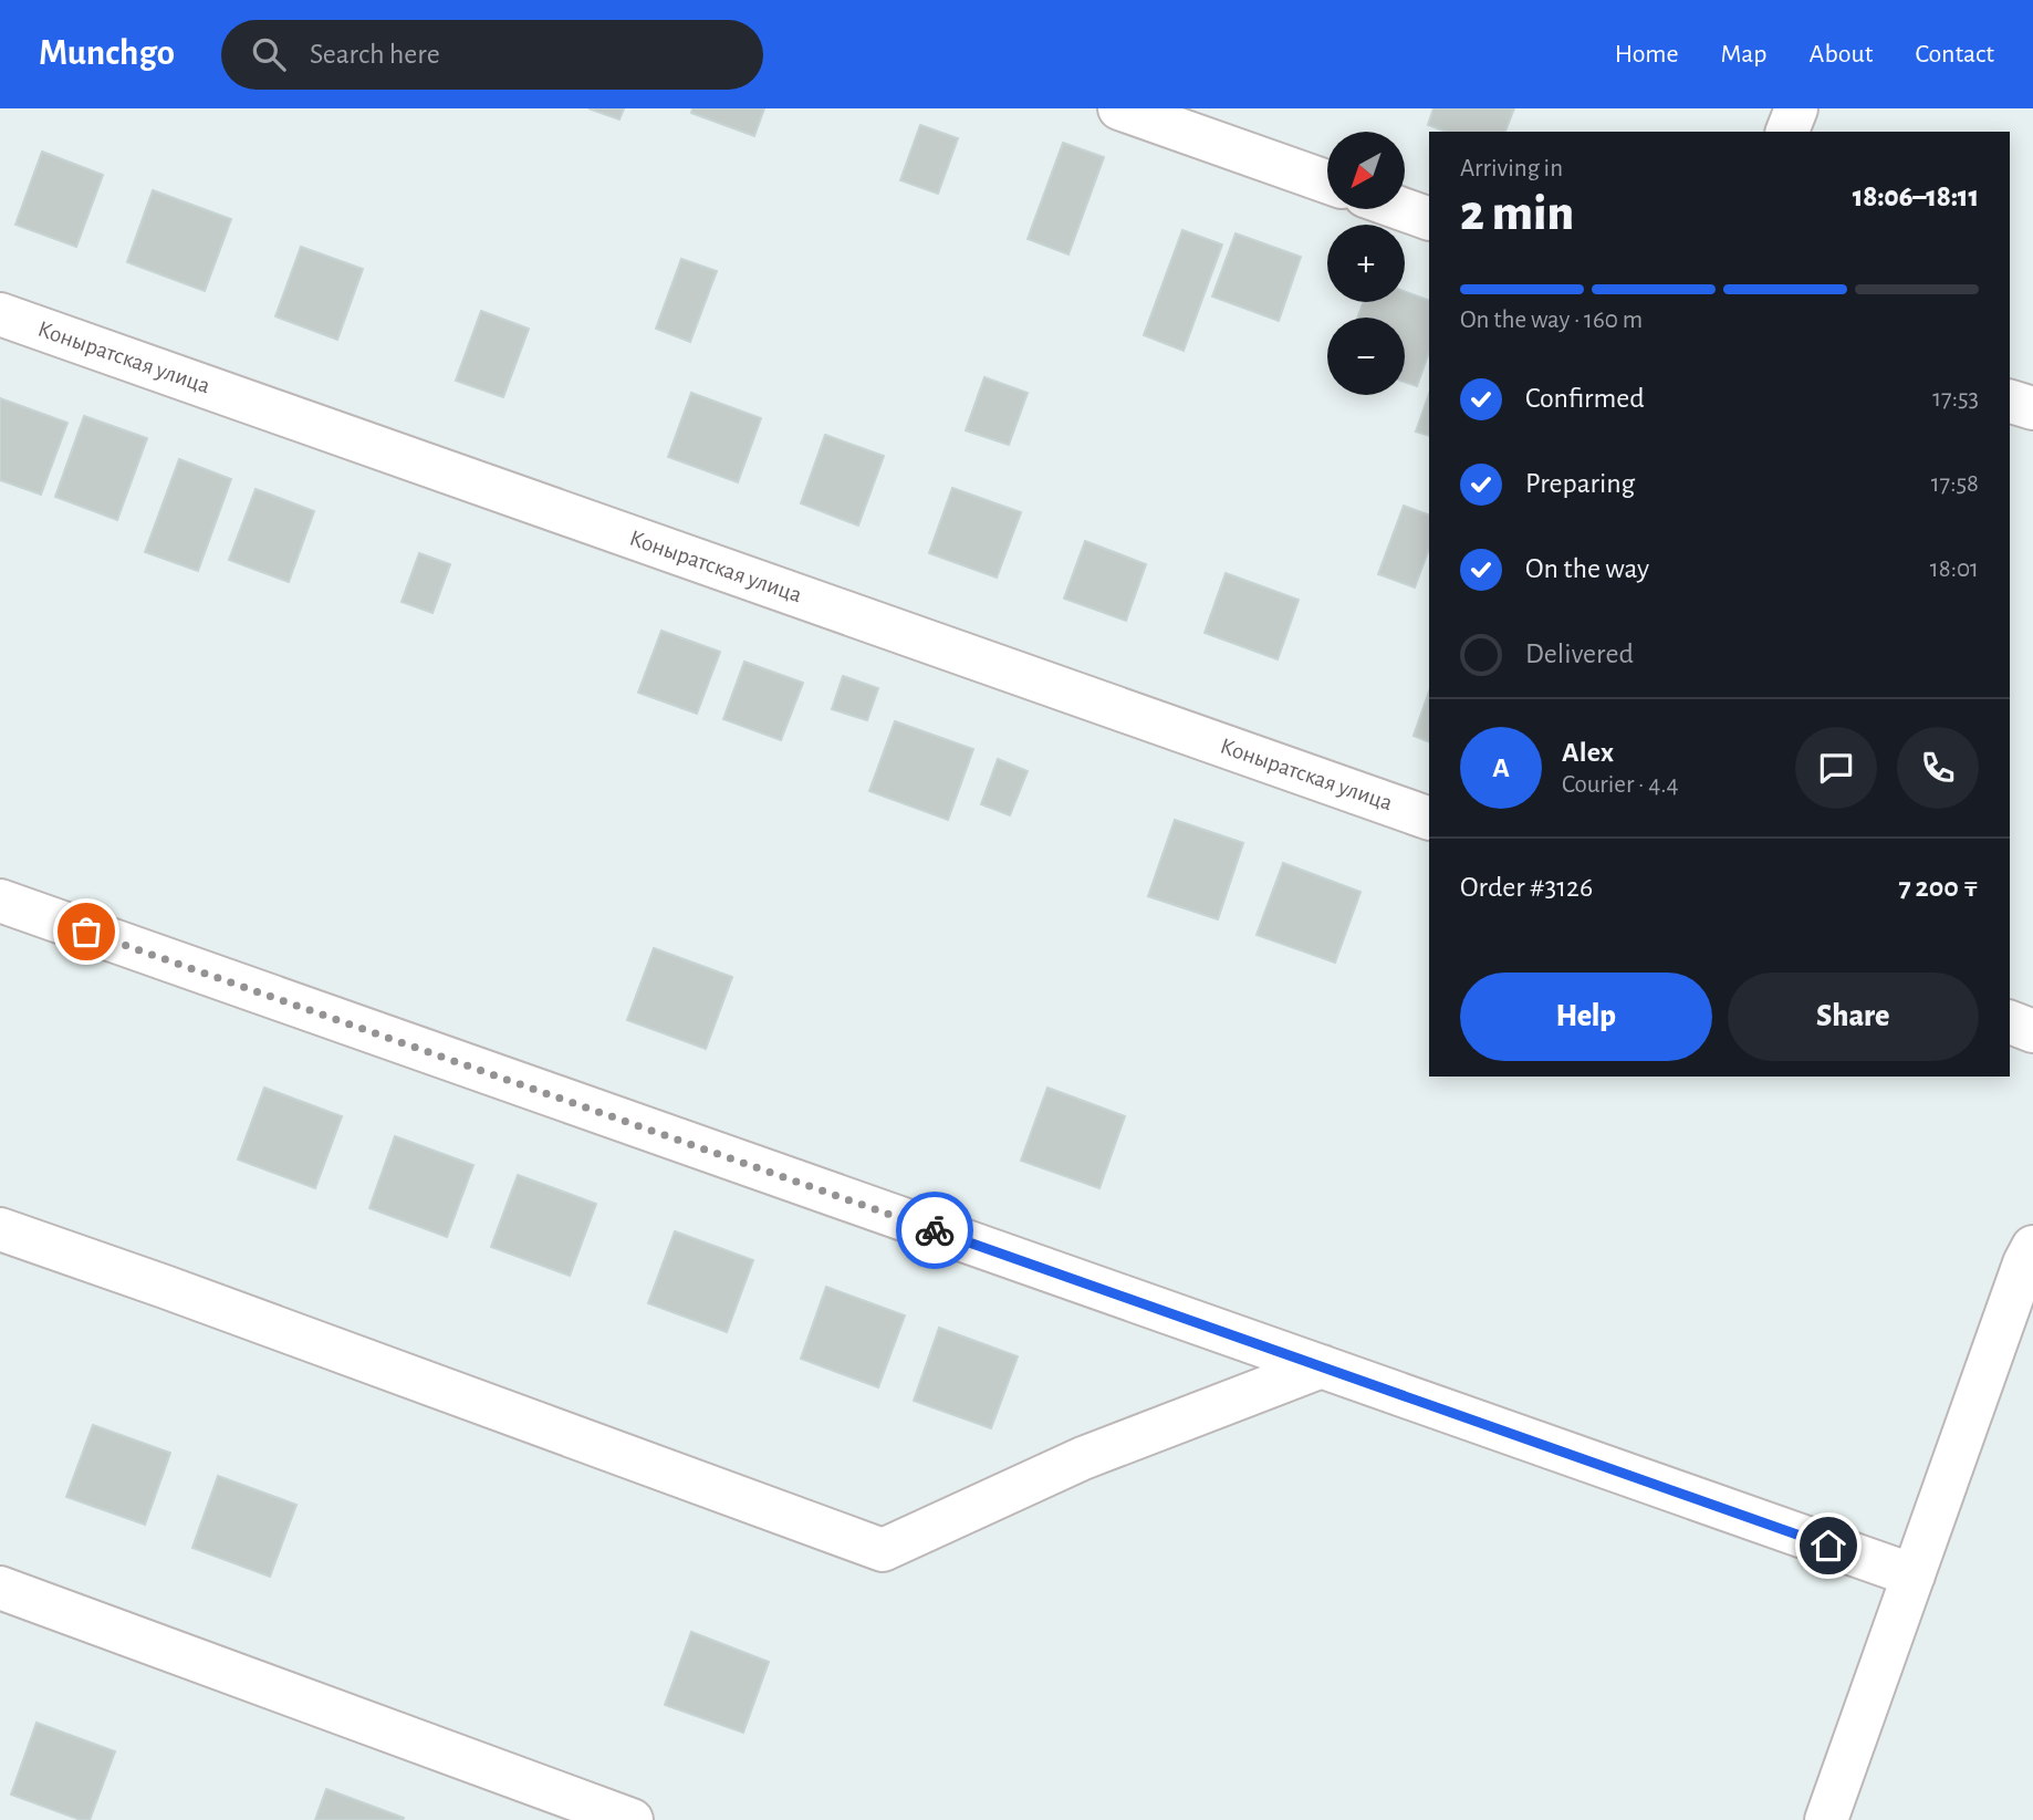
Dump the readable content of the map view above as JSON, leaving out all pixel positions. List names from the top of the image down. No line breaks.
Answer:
{"streets":{"street":["Коныратская улица"]},"north":"bottom left","page":{"header":"Munchgo","search":"Search here","nav":["Home","Map","About","Contact"],"map_buttons":["+","−"],"heading":["2 min","Arriving in","18:06–18:11"],"panel":["Alex","Courier · 4.4","Order #3126","7 200 ₸"],"bar":"On the way · 160 m","list":[["Confirmed","17:53"],["Preparing","17:58"],["On the way","18:01"],"Delivered"],"round":"A","buttons":["Help","Share"]}}
